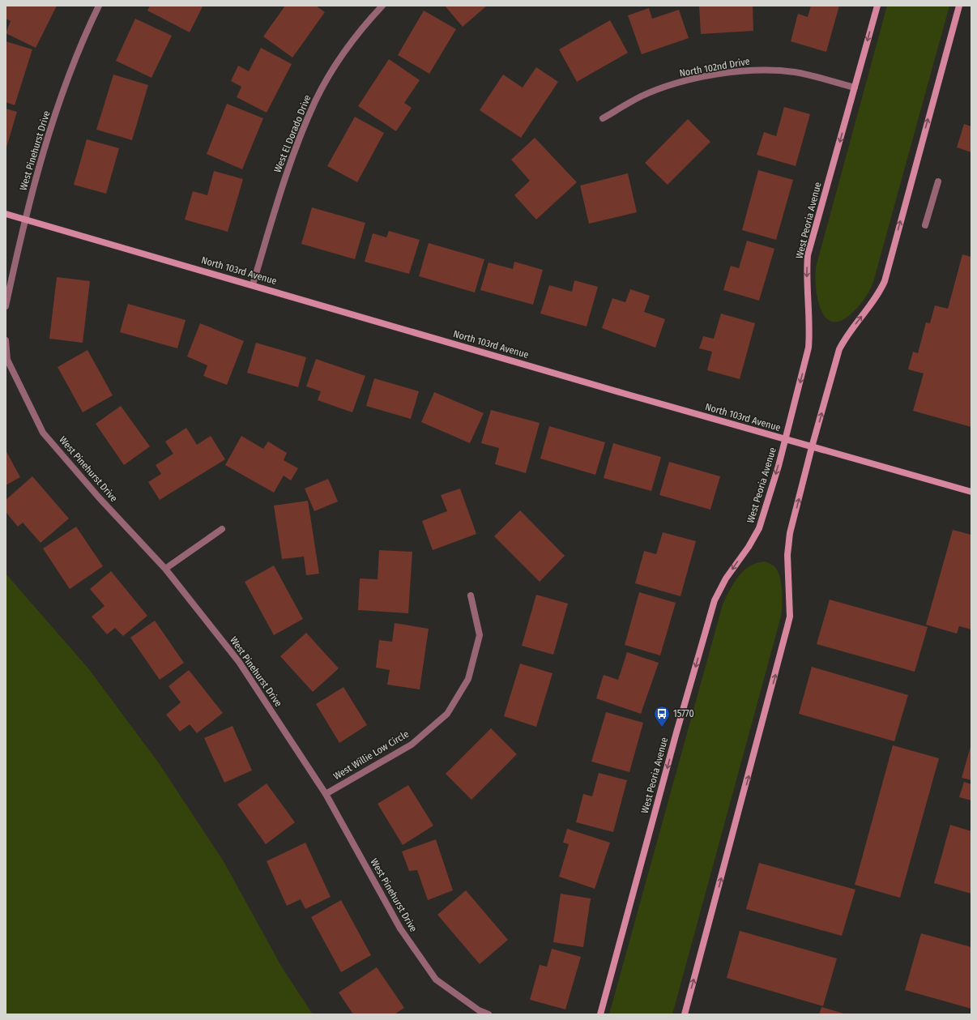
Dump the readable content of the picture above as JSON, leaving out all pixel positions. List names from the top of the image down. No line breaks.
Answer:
{"streets":{"street":["North 102nd Drive","West El Dorado Drive","West Pinehurst Drive","West Peoria Avenue","North 103rd Avenue","West Willie Low Circle"]},"crossings":[["North 102nd Drive","West Peoria Avenue"],["West El Dorado Drive","North 103rd Avenue"],["West Pinehurst Drive","North 103rd Avenue"],["West Pinehurst Drive","West Willie Low Circle"],["West Peoria Avenue","North 103rd Avenue"]],"one_way":["West Peoria Avenue"],"places":{"bus stop":["15770"]}}
